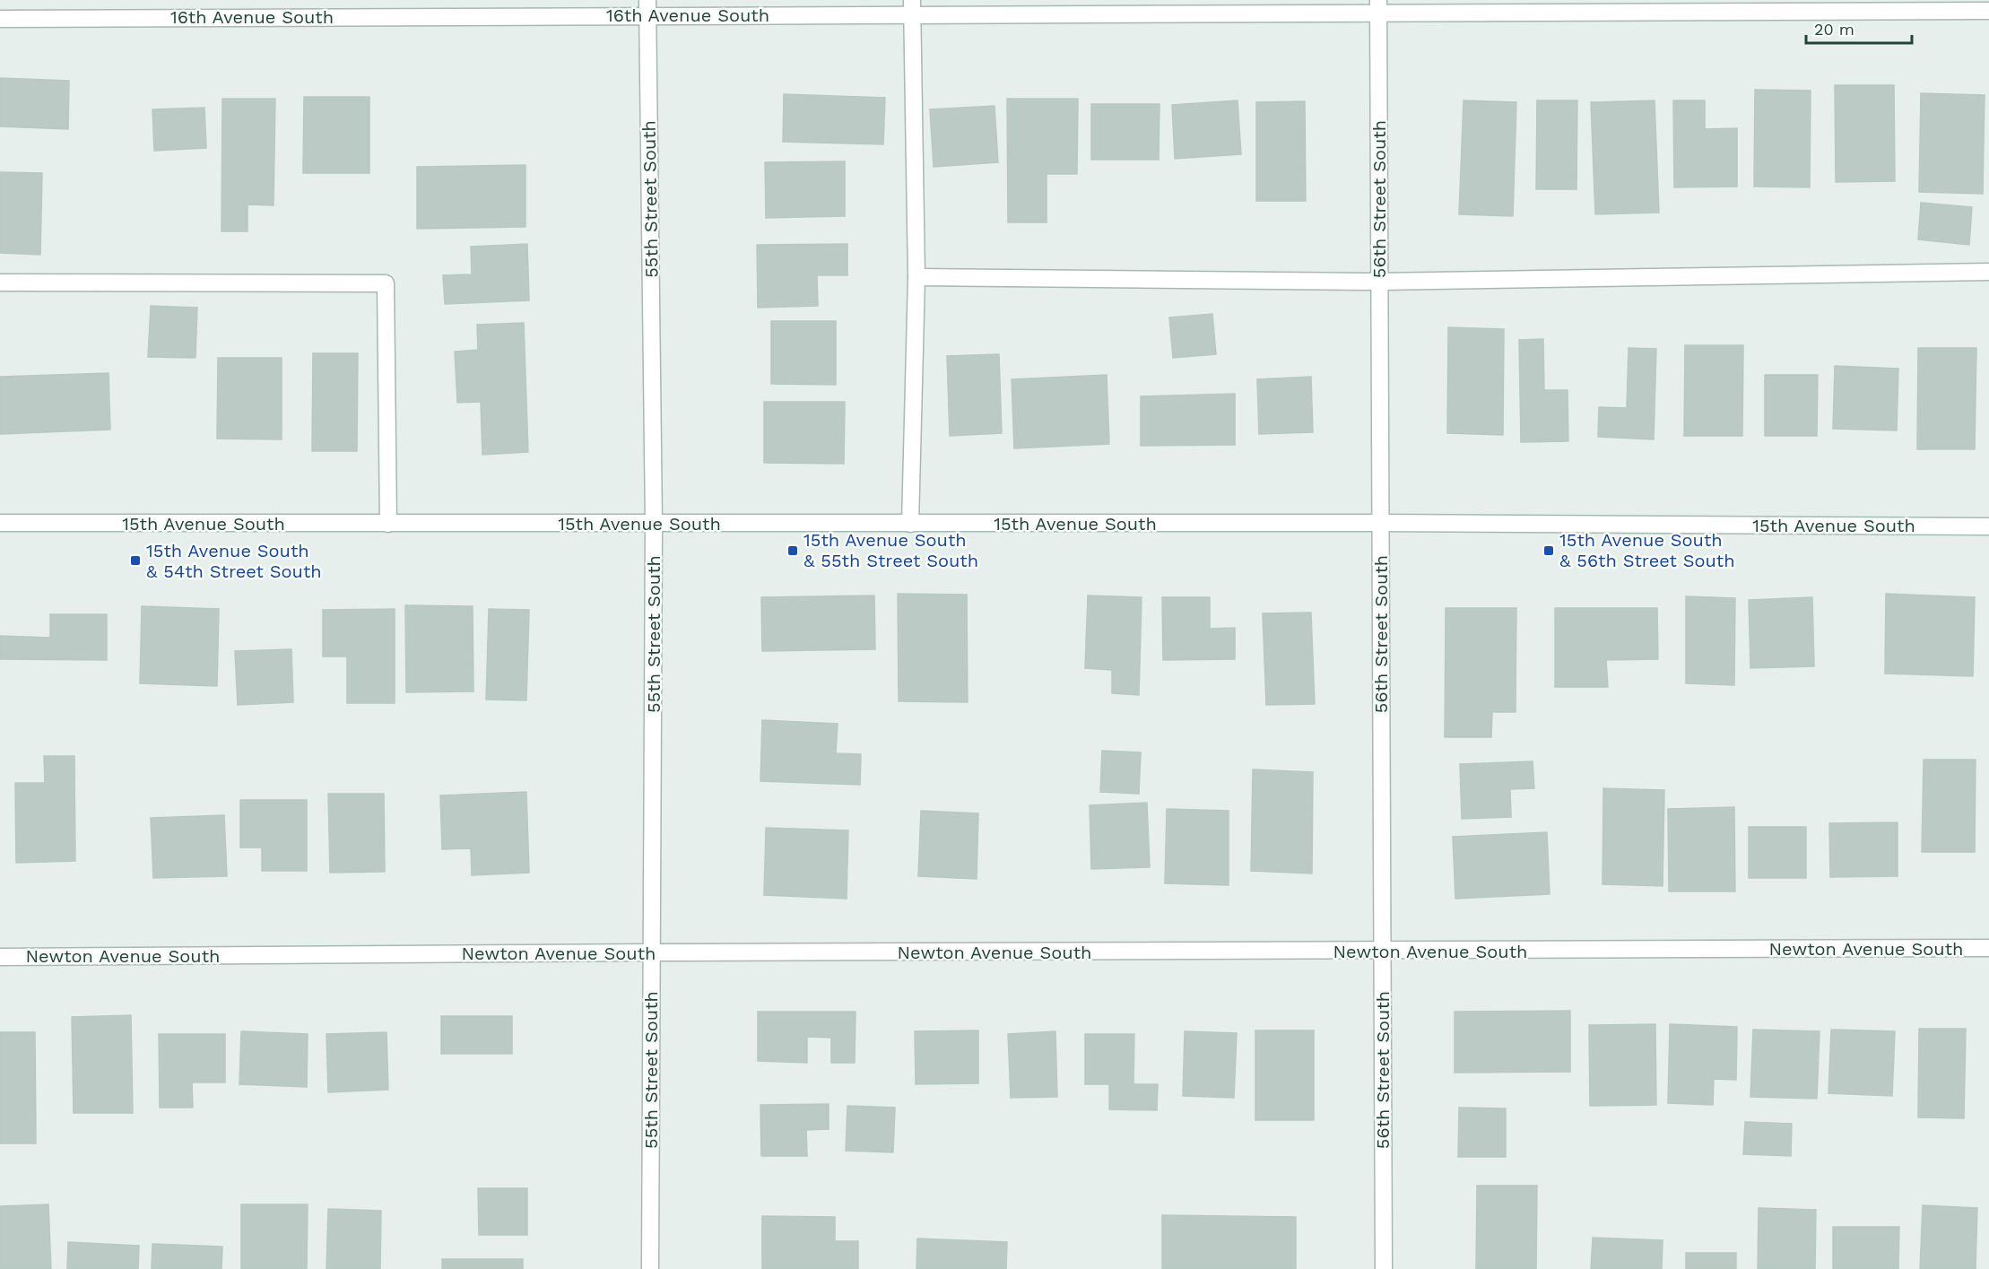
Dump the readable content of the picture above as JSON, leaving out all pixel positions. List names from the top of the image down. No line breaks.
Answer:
{"streets":{"street":["16th Avenue South","55th Street South","56th Street South","15th Avenue South","Newton Avenue South"]},"crossings":[["16th Avenue South","55th Street South"],["16th Avenue South","56th Street South"],["55th Street South","15th Avenue South"],["55th Street South","Newton Avenue South"],["56th Street South","15th Avenue South"],["56th Street South","Newton Avenue South"]],"places":{"transit":["15th Avenue South & 55th Street South","15th Avenue South & 56th Street South","15th Avenue South & 54th Street South"]},"scale_bar":"20 m"}
